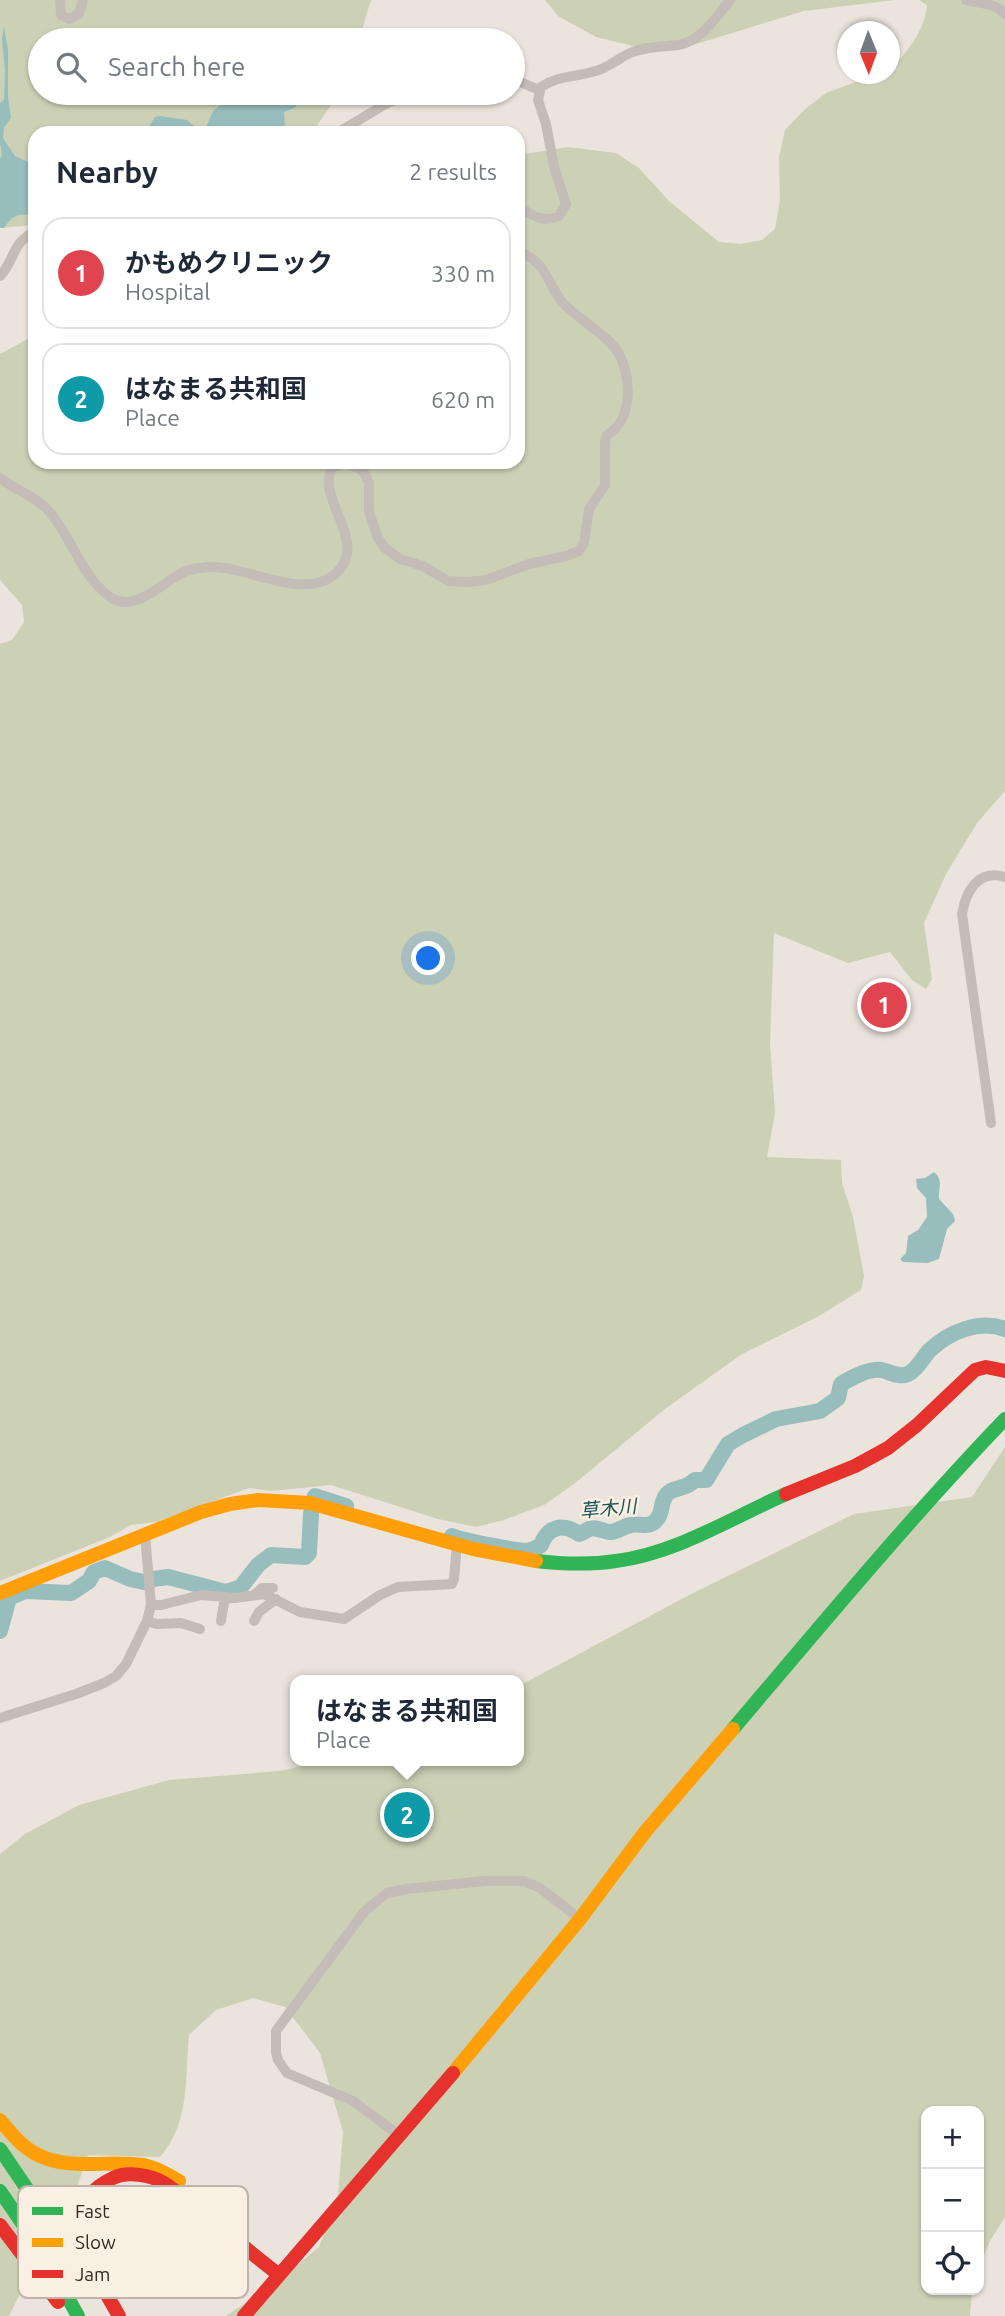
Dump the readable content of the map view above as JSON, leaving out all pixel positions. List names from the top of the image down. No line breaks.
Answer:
{"water":["草木川"],"legend":["Fast","Slow","Jam"],"north":"bottom","page":{"search":"Search here","heading":["Nearby","2 results"],"list":[{"mark":"1","name":"かもめクリニック","note":"Hospital","value":"330 m"},{"mark":"2","name":"はなまる共和国","note":"Place","value":"620 m"}],"pins":["1","2"],"popup":["はなまる共和国","Place"],"map_buttons":["+","−"]}}
